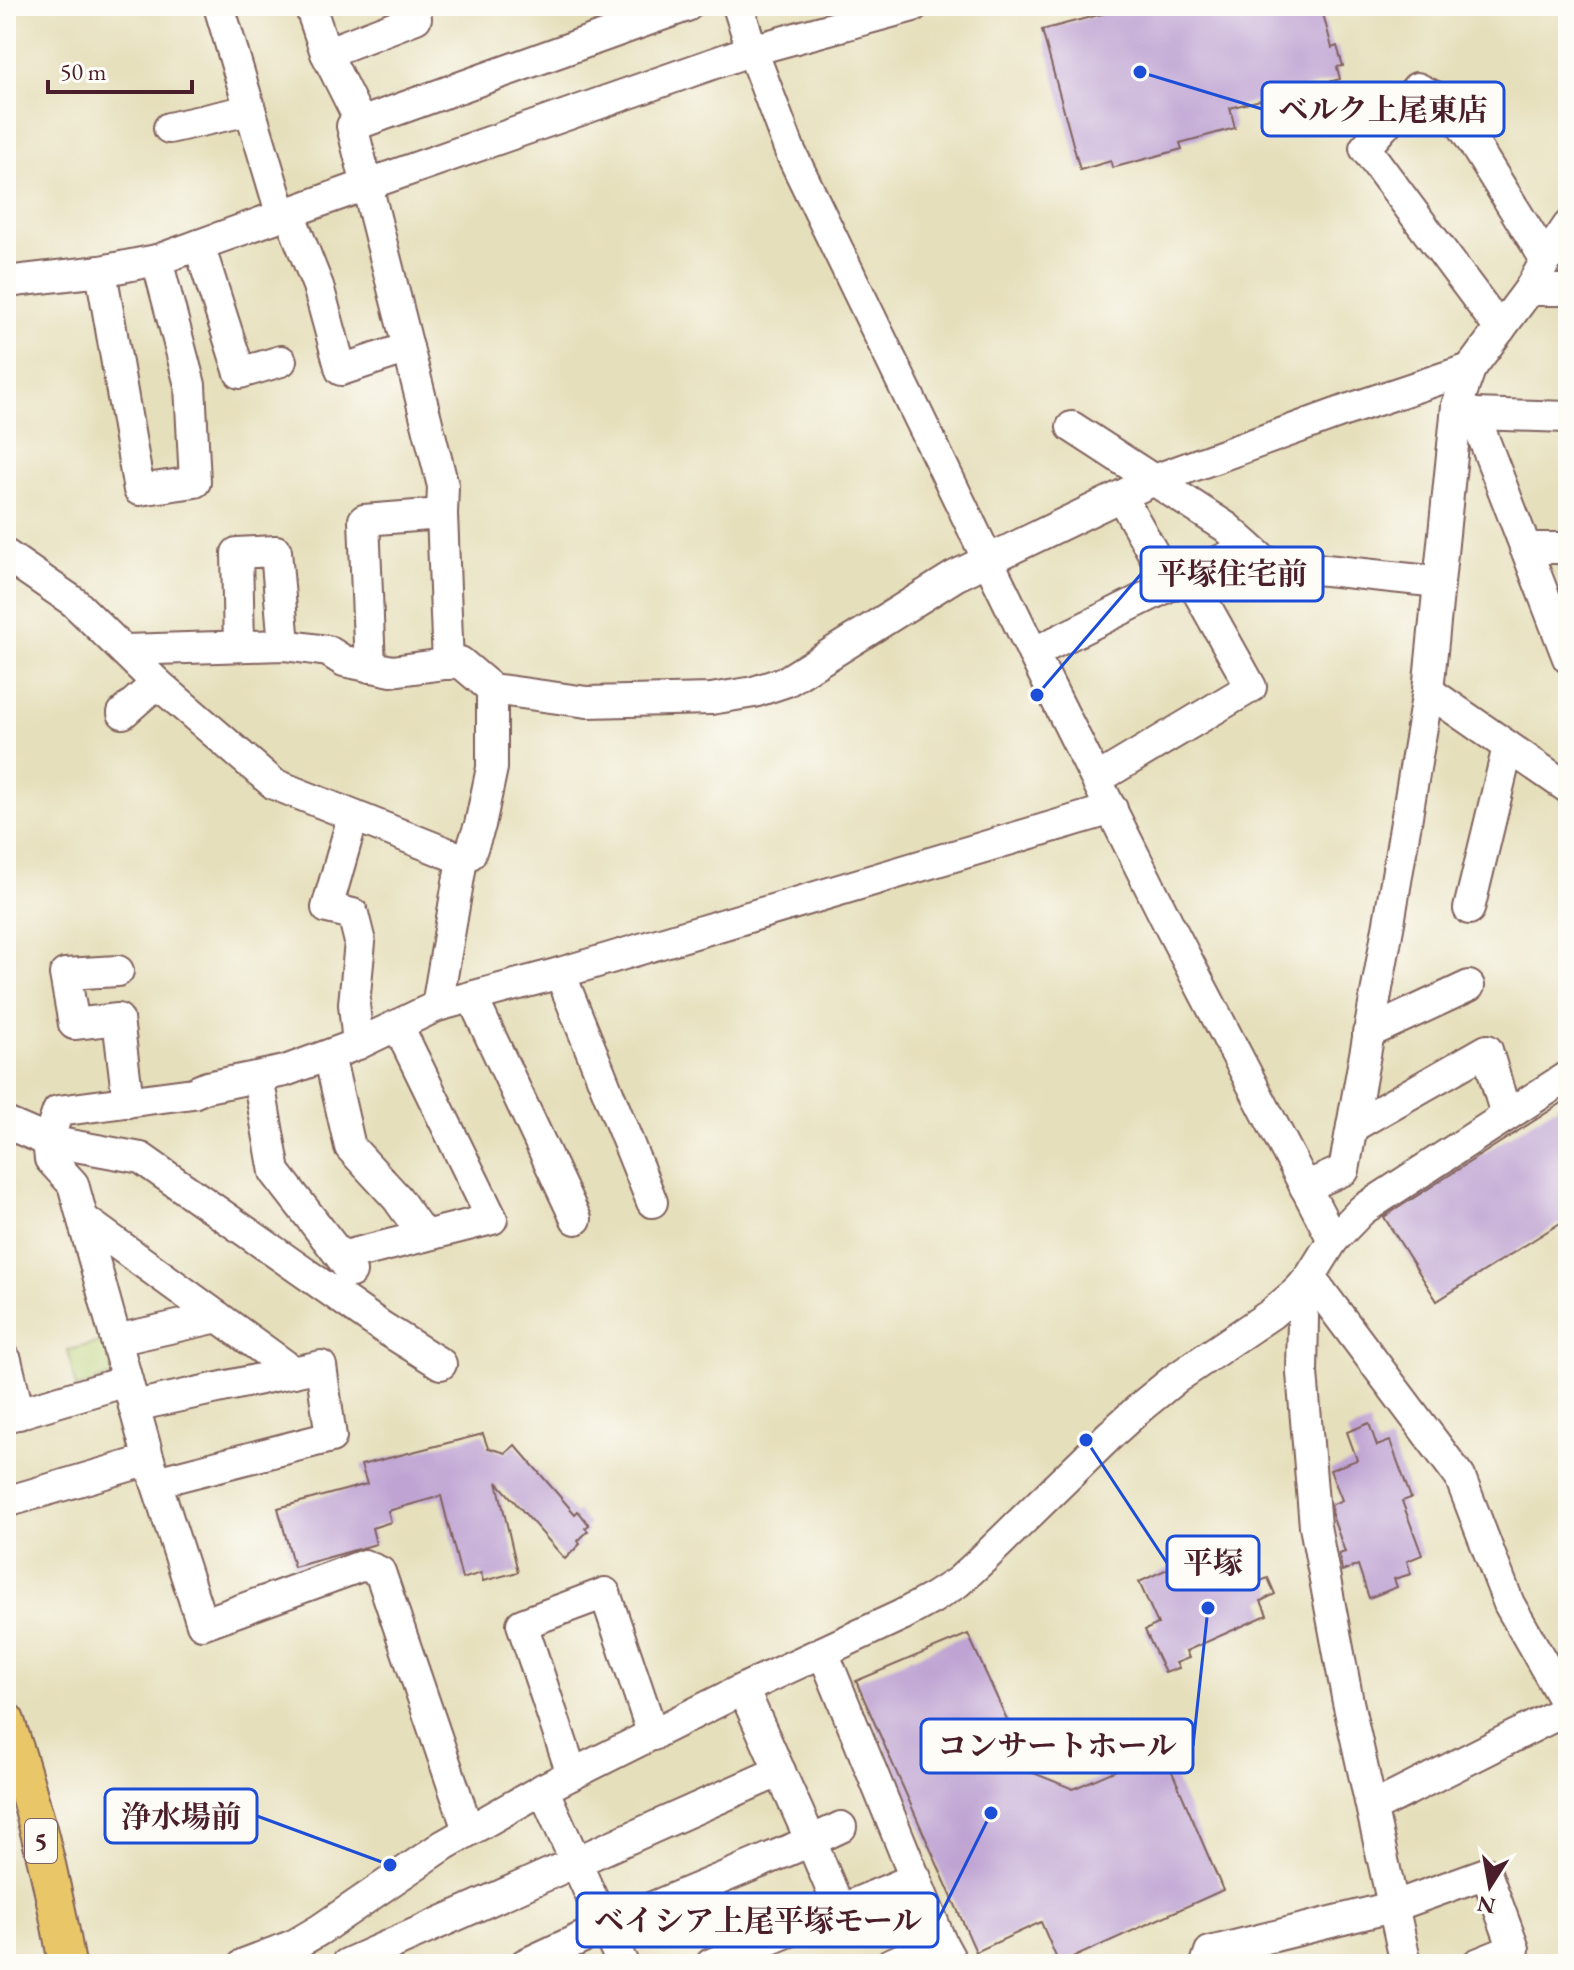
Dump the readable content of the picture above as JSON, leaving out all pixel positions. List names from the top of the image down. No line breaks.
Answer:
{"streets":{"main road":["5"]},"places":["ベルク上尾東店","平塚住宅前","平塚","コンサートホール","ベイシア上尾平塚モール","浄水場前"],"scale_bar":"50 m","north":"bottom"}
